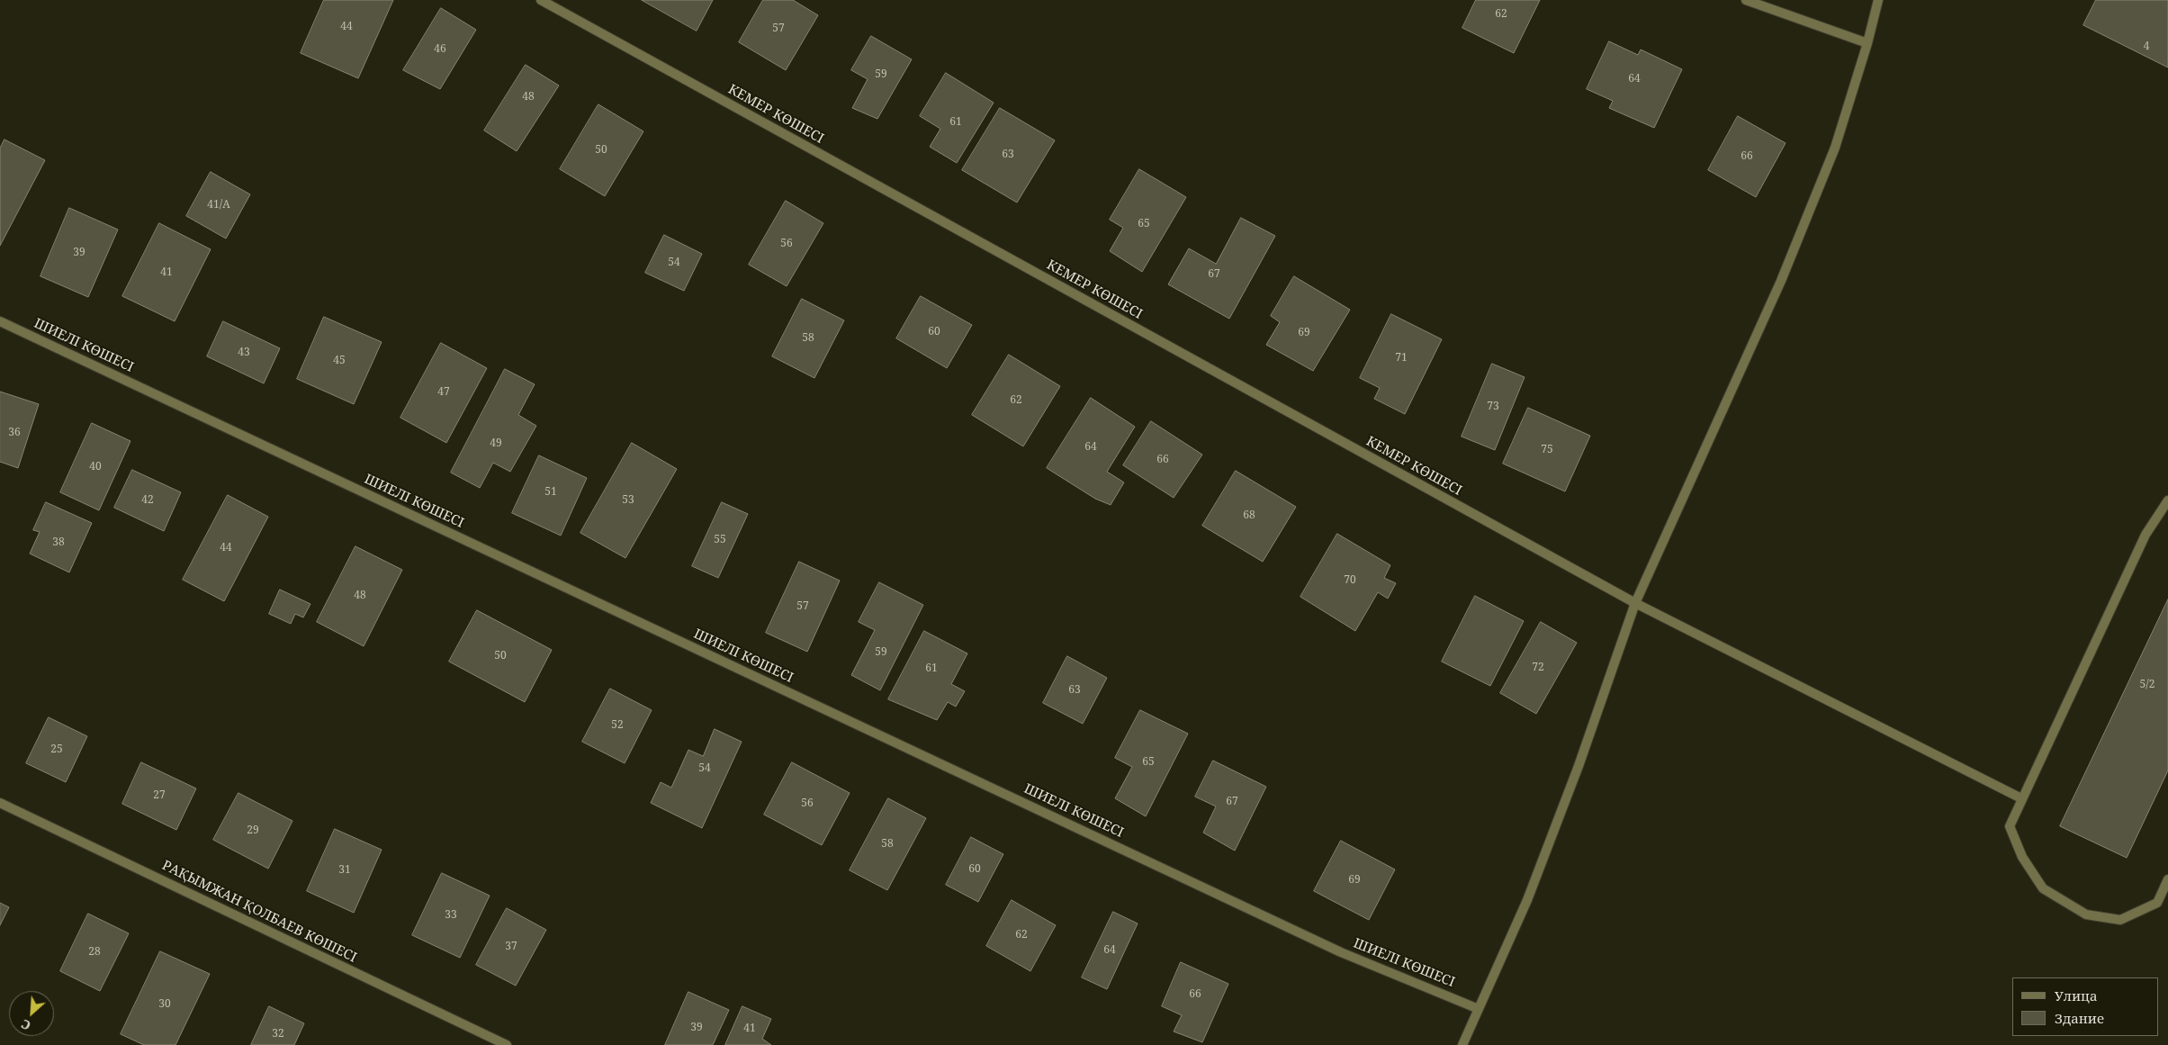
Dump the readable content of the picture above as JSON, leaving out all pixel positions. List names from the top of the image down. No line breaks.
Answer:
{"streets":{"street":["КЕМЕР КӨШЕСІ","ШИЕЛІ КӨШЕСІ","РАҚЫМЖАН ҚОЛБАЕВ КӨШЕСІ"]},"house_numbers":["62","44","57","4","46","59","64","48","61","50","63","66","41/А","65","56","39","54","41","67","60","69","58","43","71","45","47","62","73","36","49","64","75","66","40","51","42","53","68","55","38","44","70","48","57","59","50","72","61","5/2","63","52","25","65","54","27","67","56","29","58","60","31","69","33","62","37","64","28","66","30","39","41","32"],"legend":["Улица","Здание"],"north":"bottom left"}
